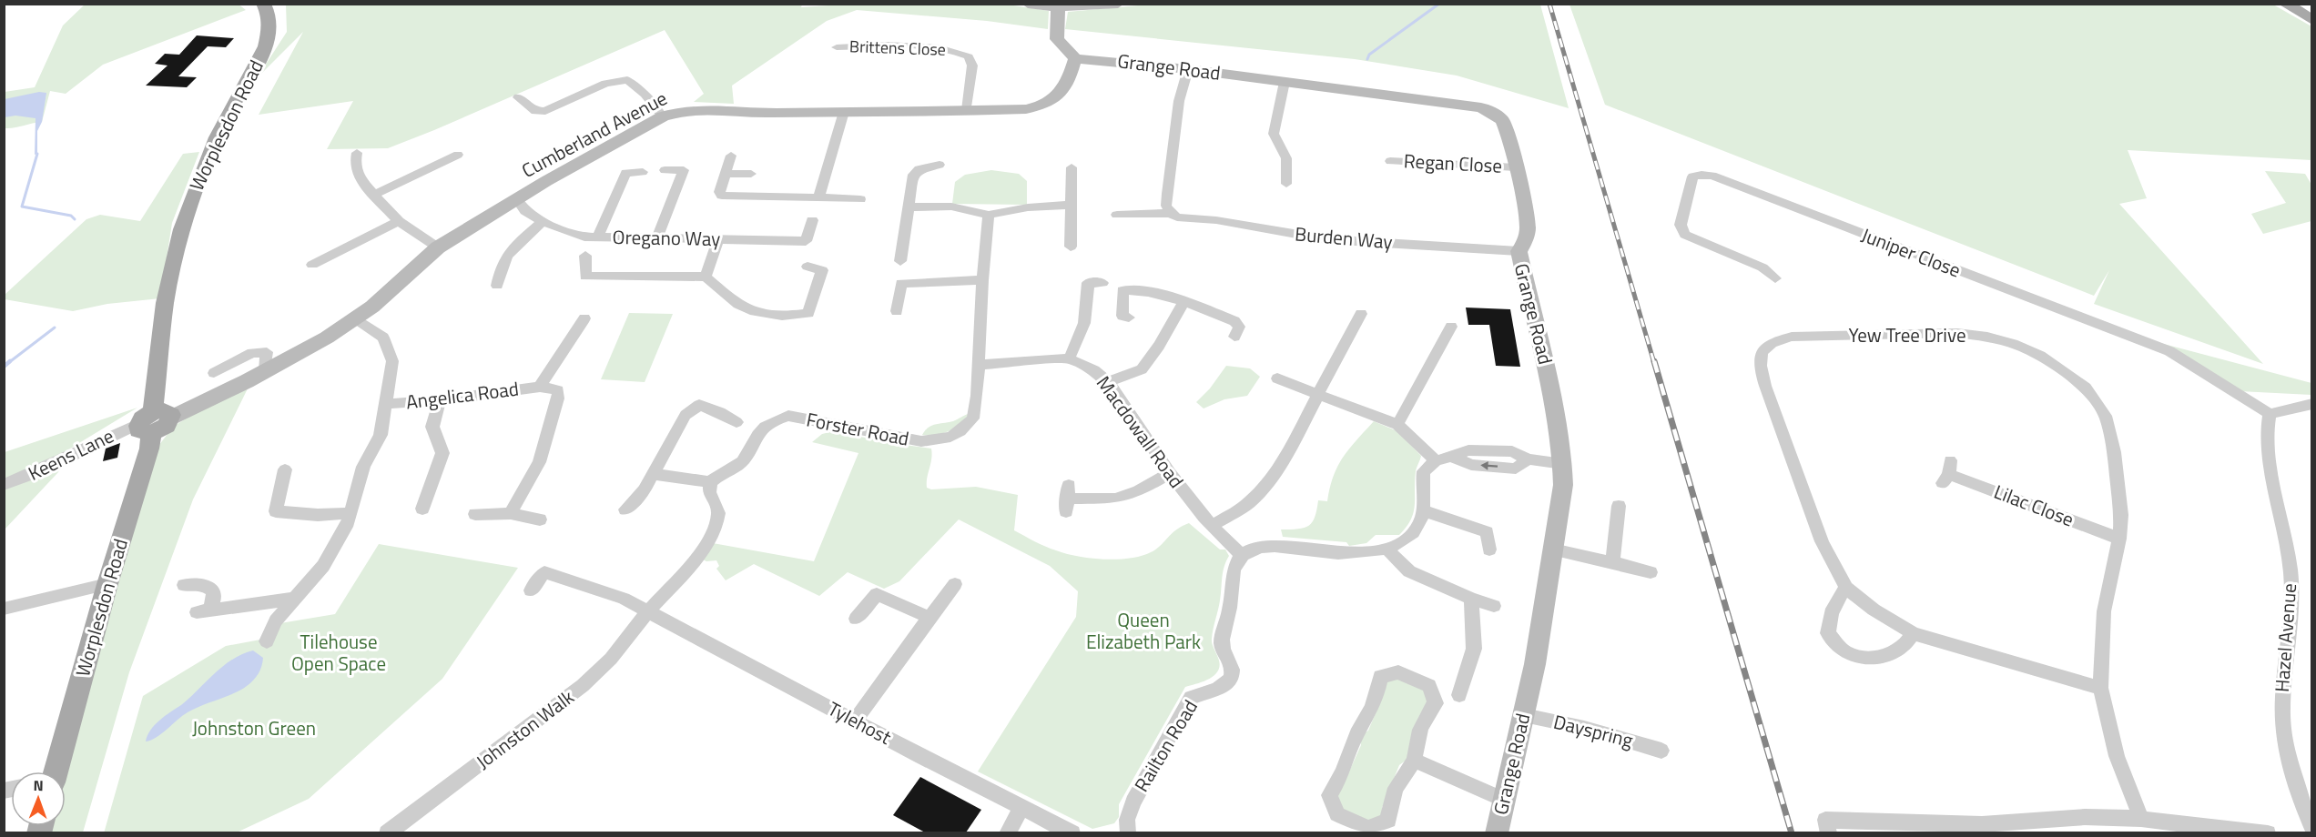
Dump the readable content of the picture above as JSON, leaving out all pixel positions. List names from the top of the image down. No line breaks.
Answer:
{"streets":{"main road":["Worplesdon Road"],"street":["Brittens Close","Grange Road","Cumberland Avenue","Regan Close","Oregano Way","Burden Way","Juniper Close","Yew Tree Drive","Angelica Road","Forster Road","Macdowall Road","Keens Lane","Lilac Close","Hazel Avenue","Tylehost","Johnston Walk","Dayspring","Railton Road"]},"crossings":[["Brittens Close","Cumberland Avenue"],["Grange Road","Cumberland Avenue"],["Grange Road","Regan Close"],["Grange Road","Burden Way"],["Grange Road","Dayspring"],["Worplesdon Road","Cumberland Avenue"],["Worplesdon Road","Keens Lane"],["Cumberland Avenue","Oregano Way"],["Cumberland Avenue","Keens Lane"],["Juniper Close","Hazel Avenue"],["Yew Tree Drive","Lilac Close"],["Forster Road","Macdowall Road"],["Forster Road","Johnston Walk"],["Macdowall Road","Railton Road"],["Tylehost","Johnston Walk"]],"parks":["Queen Elizabeth Park","Tilehouse Open Space","Johnston Green"],"north":"top"}
